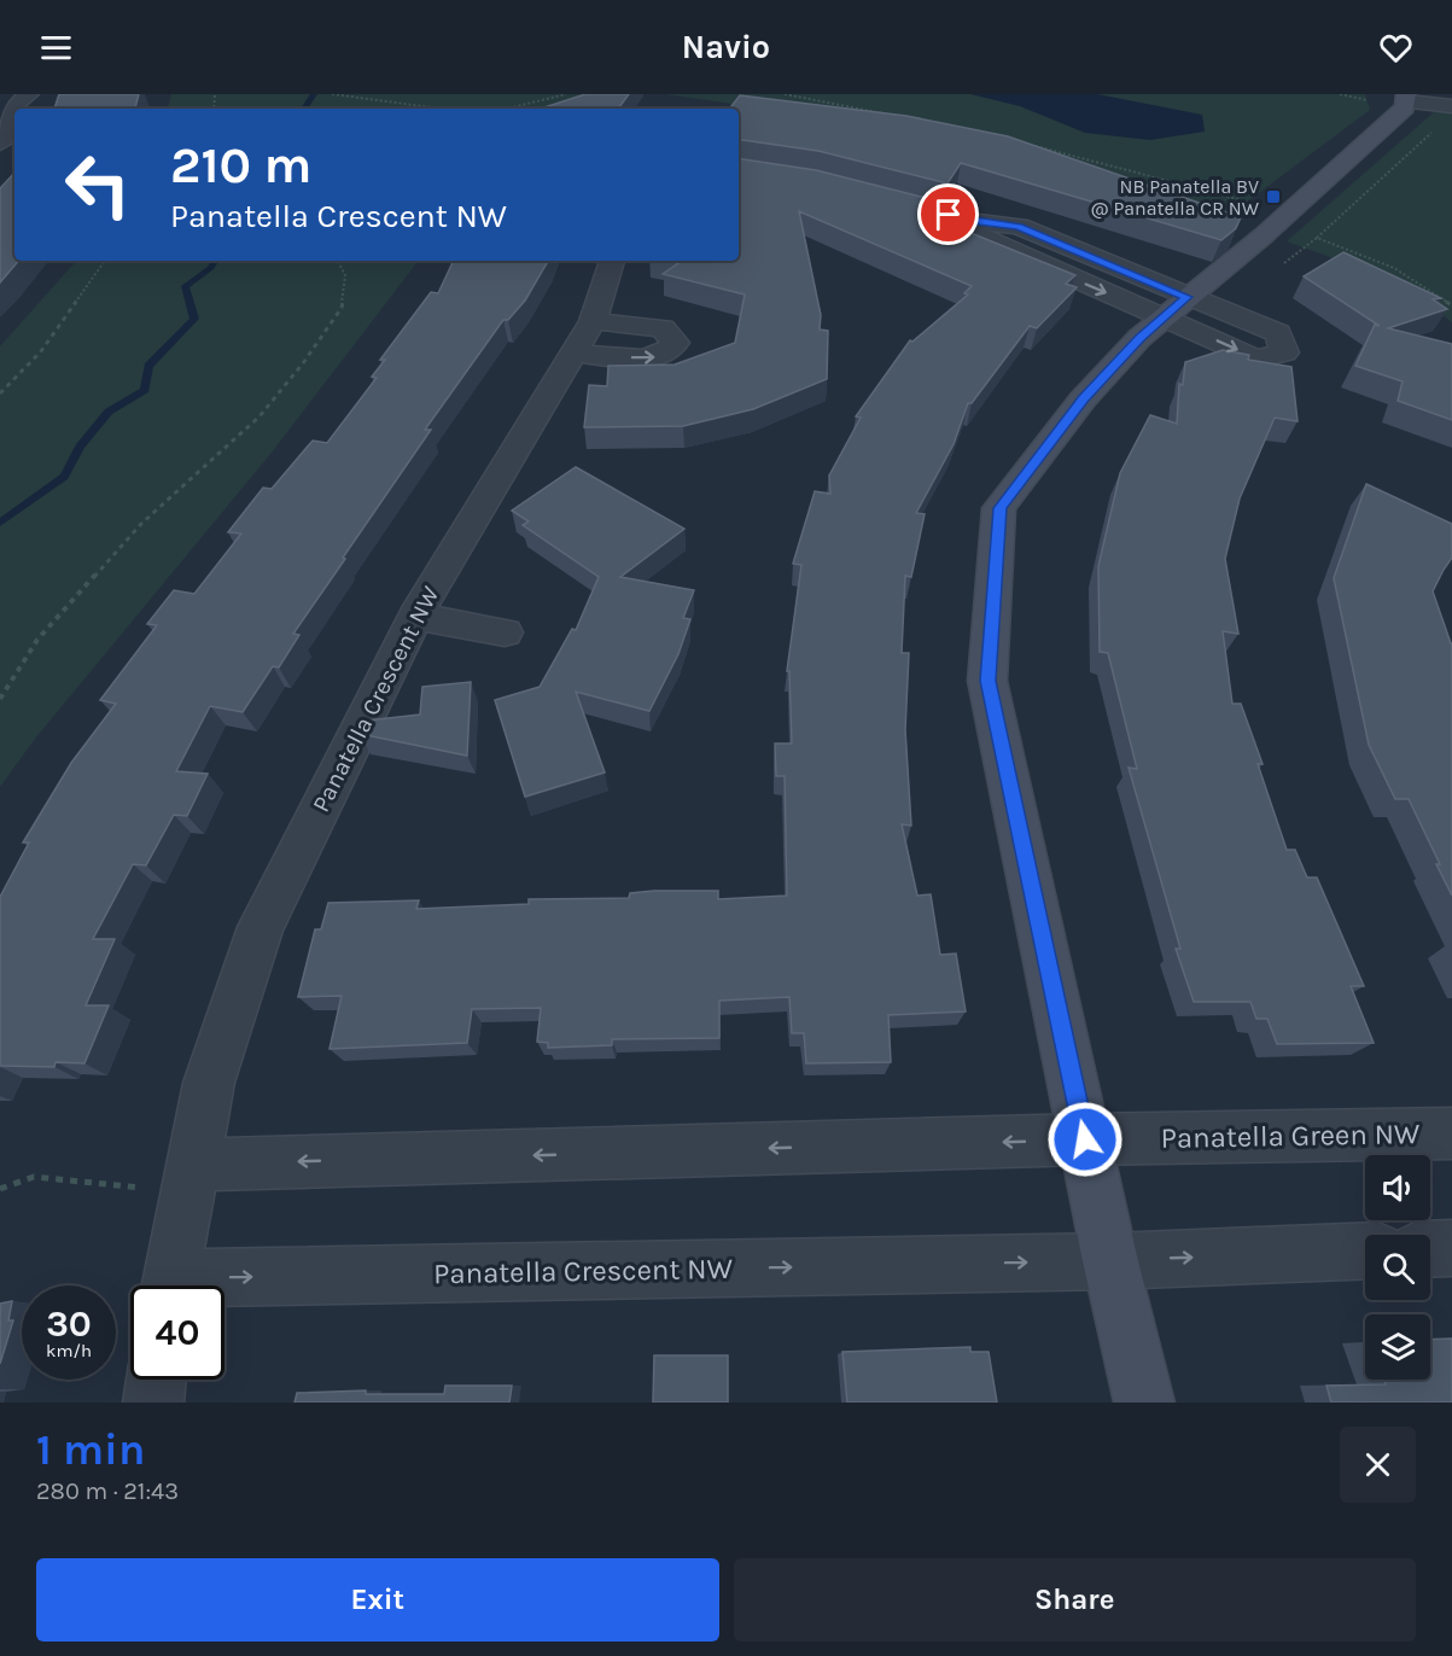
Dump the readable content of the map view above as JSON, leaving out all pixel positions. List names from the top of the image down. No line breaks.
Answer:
{"streets":{"street":["Panatella Crescent NW","Panatella Green NW"]},"places":{"transit":["NB Panatella BV @ Panatella CR NW"]},"page":{"header":"Navio","turn":["210 m","Panatella Crescent NW"],"speed":"30 km/h","limit":"40","heading":["1 min","280 m · 21:43"],"buttons":["Exit","Share"]}}
